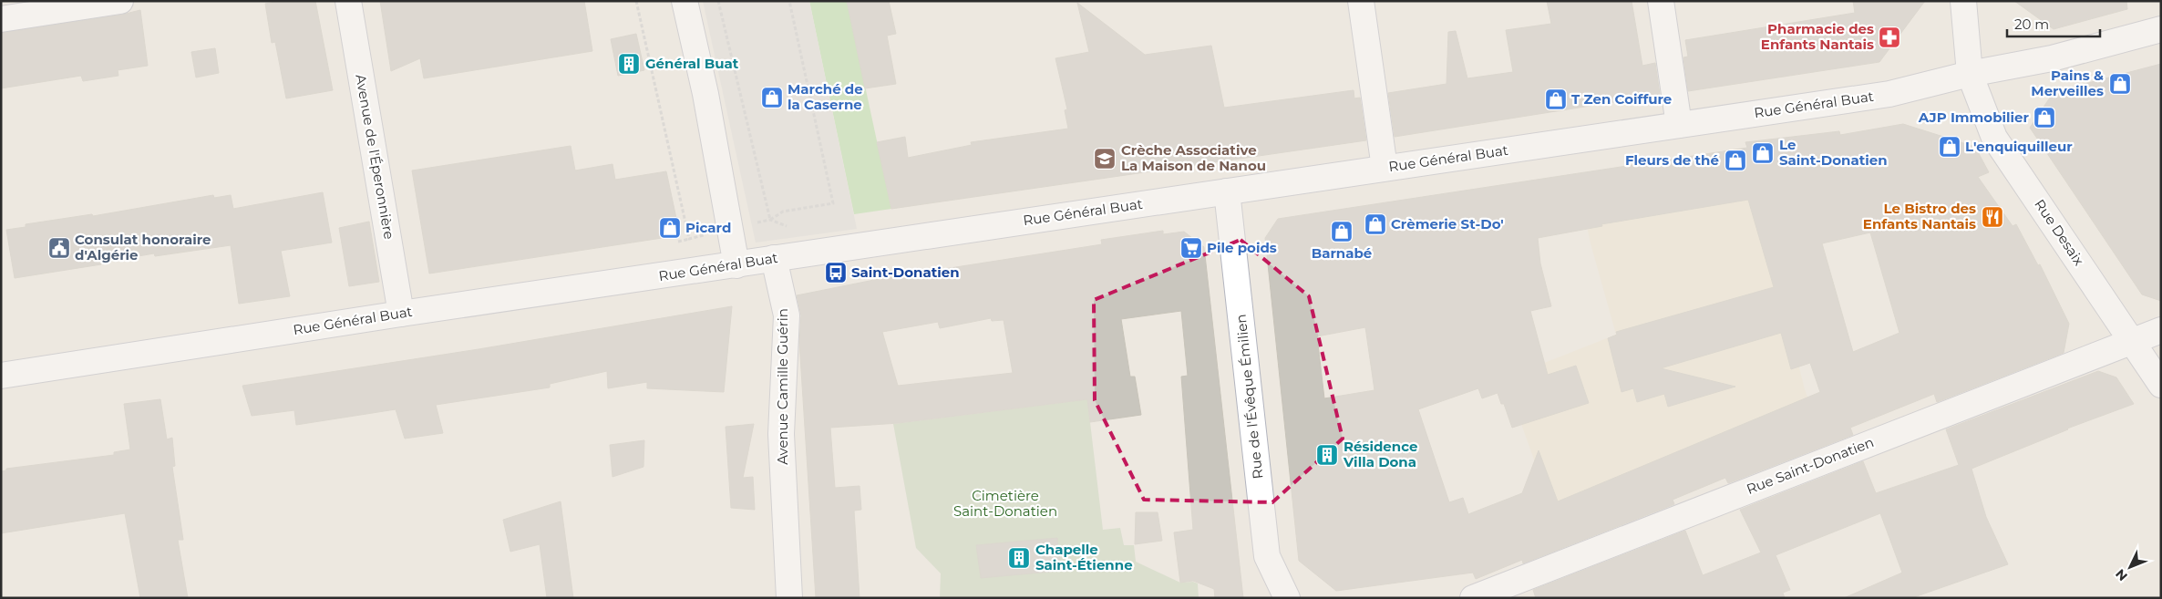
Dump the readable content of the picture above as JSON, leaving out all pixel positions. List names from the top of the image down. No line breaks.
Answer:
{"streets":{"street":["Rue Général Buat","Avenue de l'Éperonnière","Rue Desaix","Avenue Camille Guérin","Rue de l'Évêque Émilien","Rue Saint-Donatien"]},"crossings":[["Rue Général Buat","Avenue de l'Éperonnière"],["Rue Général Buat","Rue Desaix"],["Rue Général Buat","Avenue Camille Guérin"],["Rue Général Buat","Rue de l'Évêque Émilien"],["Rue Desaix","Rue Saint-Donatien"]],"parks":["Cimetière Saint-Donatien"],"places":{"pharmacy":["Pharmacie des Enfants Nantais"],"building":["Général Buat","Résidence Villa Dona","Chapelle Saint-Étienne"],"shop":["Pains & Merveilles","Marché de la Caserne","T Zen Coiffure","AJP Immobilier","L'enquiquilleur","Le Saint-Donatien","Fleurs de thé","Crèmerie St-Do'","Picard","Barnabé"],"school or university":["Crèche Associative La Maison de Nanou"],"restaurant":["Le Bistro des Enfants Nantais"],"public building":["Consulat honoraire d'Algérie"],"supermarket":["Pile poids"],"bus stop":["Saint-Donatien"]},"scale_bar":"20 m","north":"bottom left"}
